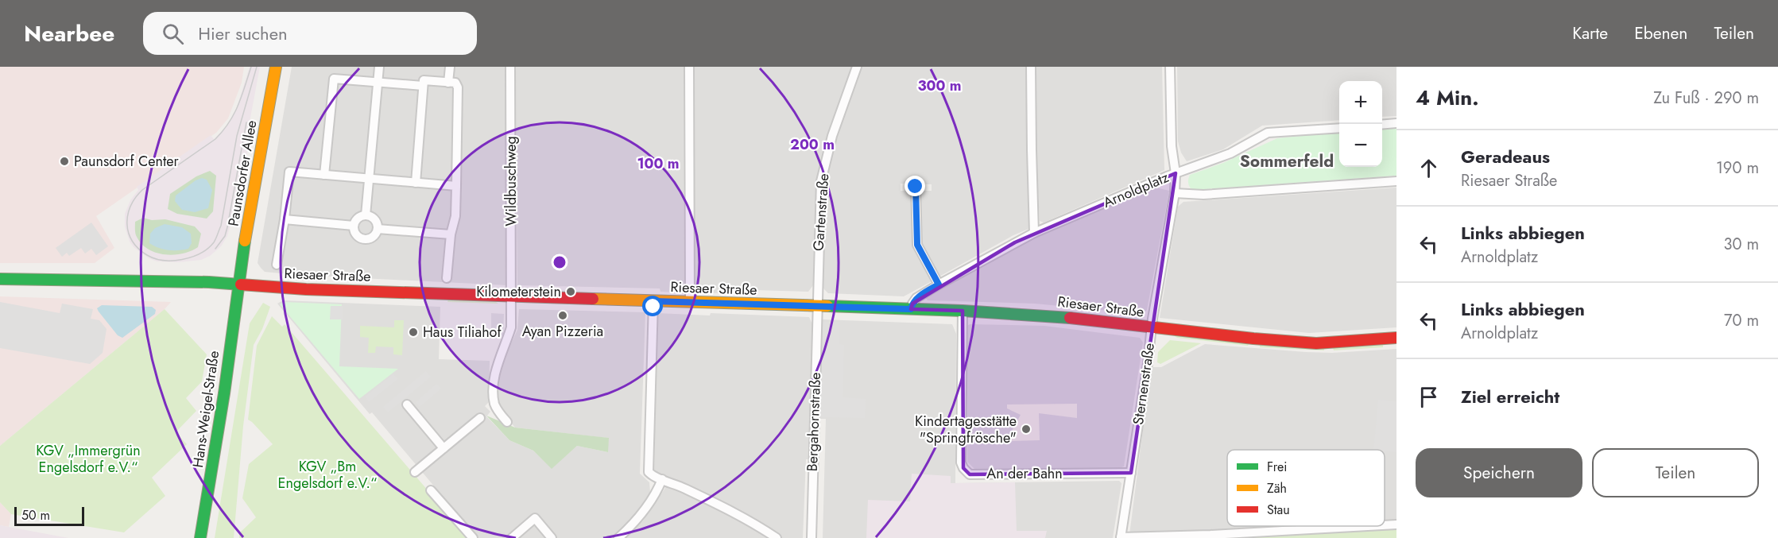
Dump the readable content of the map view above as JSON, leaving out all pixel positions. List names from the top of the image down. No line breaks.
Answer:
{"streets":{"main road":["Paunsdorfer Allee","Riesaer Straße","Hans-Weigel-Straße"],"street":["Wildbuschweg","Arnoldplatz","Gartenstraße","Sternenstraße","Bergahornstraße","An der Bahn"]},"crossings":[["Paunsdorfer Allee","Riesaer Straße"],["Paunsdorfer Allee","Hans-Weigel-Straße"],["Wildbuschweg","Riesaer Straße"],["Arnoldplatz","Riesaer Straße"],["Arnoldplatz","Sternenstraße"],["Gartenstraße","Riesaer Straße"],["Gartenstraße","Bergahornstraße"],["Riesaer Straße","Sternenstraße"],["Riesaer Straße","Hans-Weigel-Straße"],["Riesaer Straße","Bergahornstraße"],["Riesaer Straße","An der Bahn"],["Sternenstraße","An der Bahn"]],"districts":["Sommerfeld"],"parks":["KGV „Immergrün Engelsdorf e.V.“","KGV „Bm Engelsdorf e.V.“"],"places":["Paunsdorf Center","Kilometerstein","Ayan Pizzeria","Haus Tiliahof","Kindertagesstätte \"Springfrösche\""],"legend":["Frei","Zäh","Stau"],"scale_bar":"50 m","page":{"header":"Nearbee","search":"Hier suchen","nav":["Karte","Ebenen","Teilen"],"heading":["4 Min.","Zu Fuß · 290 m"],"map_buttons":["+","−"],"list":[["Geradeaus","Riesaer Straße","190 m"],["Links abbiegen","Arnoldplatz","30 m"],["Links abbiegen","Arnoldplatz","70 m"],"Ziel erreicht"],"buttons":["Speichern","Teilen"],"scale":"50 m"},"rings":["300 m","200 m","100 m"]}
